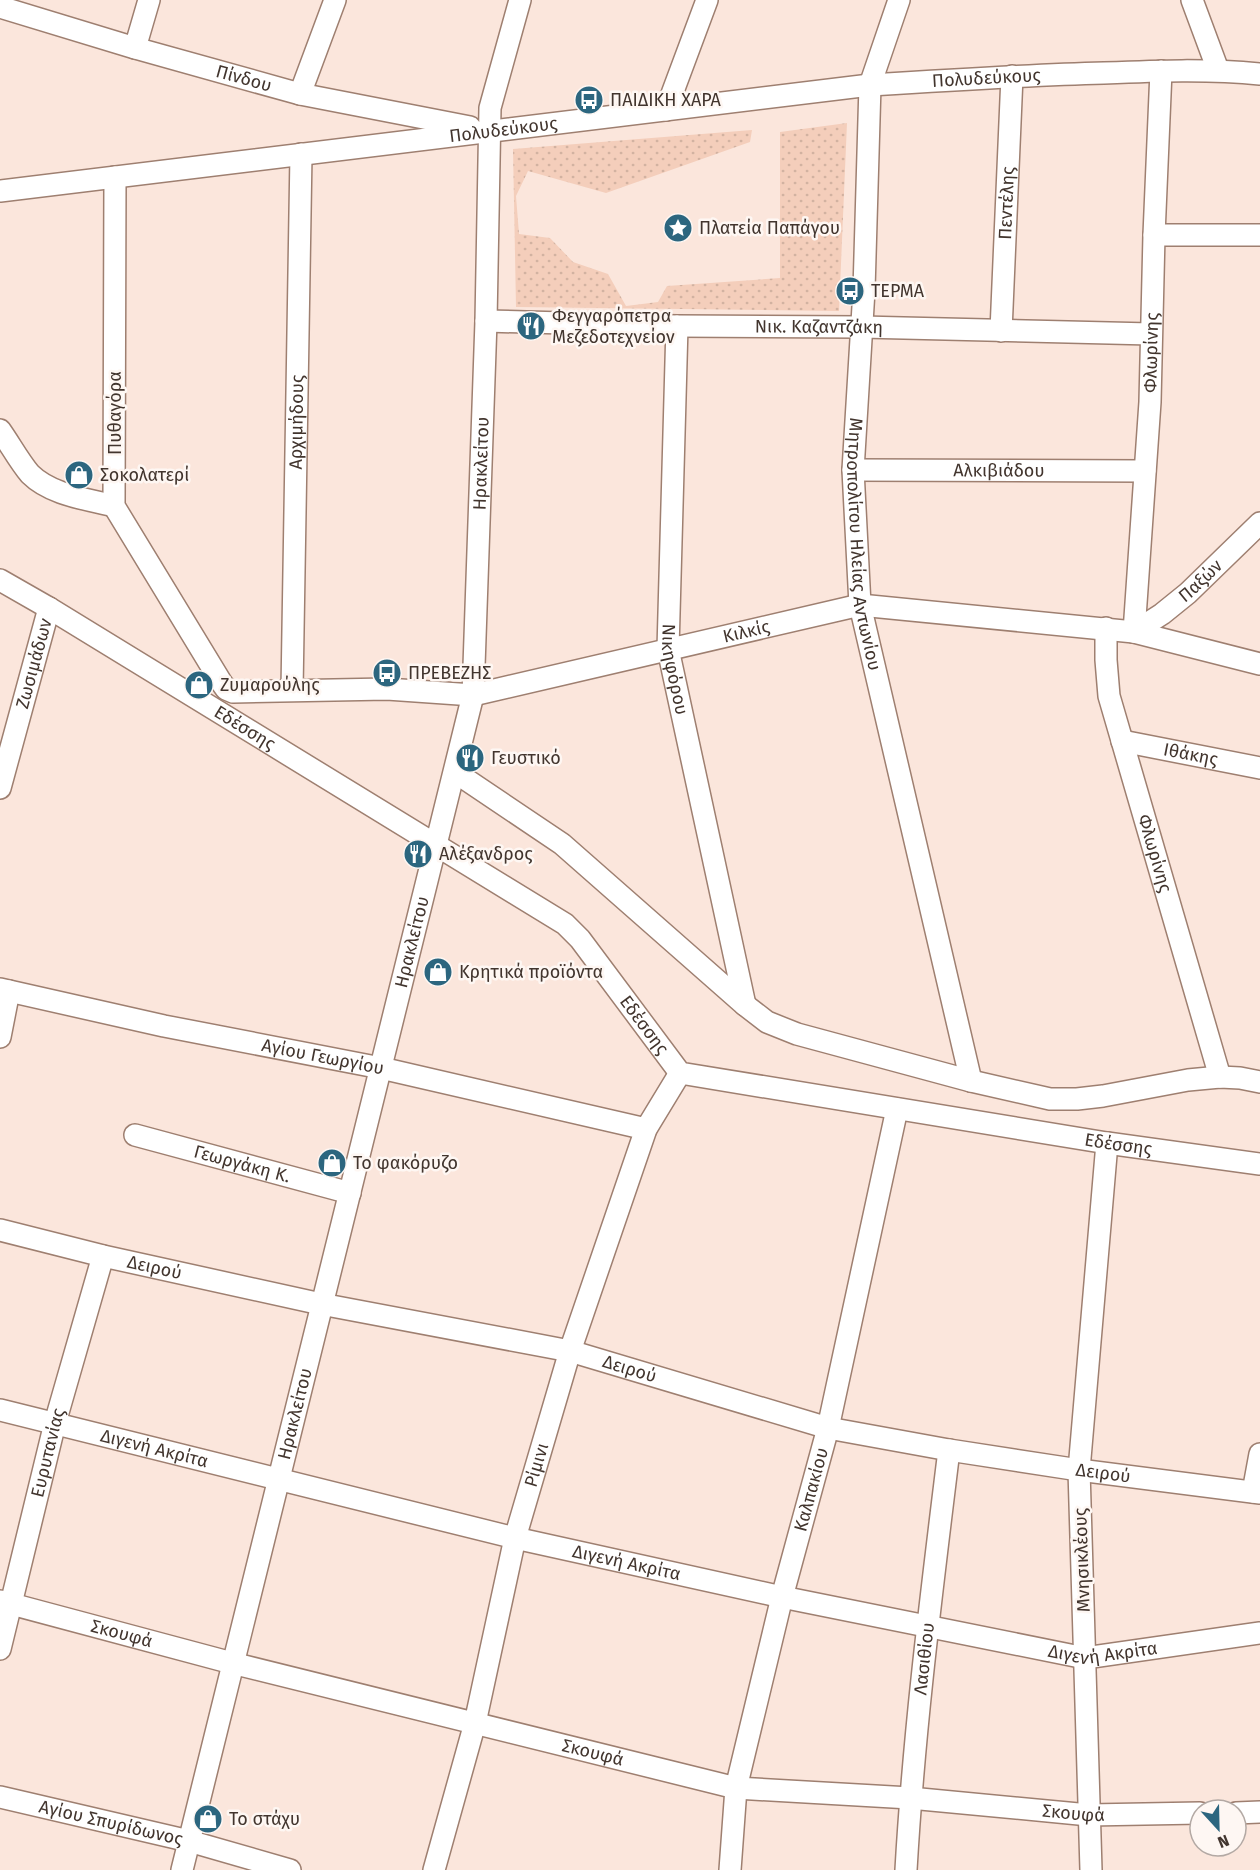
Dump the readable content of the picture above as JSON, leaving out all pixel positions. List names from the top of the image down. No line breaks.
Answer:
{"streets":{"street":["Πολυδεύκους","Πίνδου","Πεντέλης","Νικ. Καζαντζάκη","Φλωρίνης","Πυθαγόρα","Αρχιμήδους","Ηρακλείτου","Αλκιβιάδου","Μητροπολίτου Ηλείας Αντωνίου","Παξών","Κιλκίς","Ζωσιμάδων","Νικηφόρου","Εδέσσης","Ιθάκης","Αγίου Γεωργίου","Γεωργάκη Κ.","Δειρού","Διγενή Ακρίτα","Ευρυτανίας","Ρίμινι","Καλπακίου","Μνησικλέους","Σκουφά","Λασιθίου","Αγίου Σπυρίδωνος"]},"crossings":[["Πολυδεύκους","Πίνδου"],["Πολυδεύκους","Πεντέλης"],["Πολυδεύκους","Φλωρίνης"],["Πολυδεύκους","Πυθαγόρα"],["Πολυδεύκους","Αρχιμήδους"],["Πολυδεύκους","Ηρακλείτου"],["Πολυδεύκους","Μητροπολίτου Ηλείας Αντωνίου"],["Πίνδου","Ηρακλείτου"],["Πεντέλης","Νικ. Καζαντζάκη"],["Νικ. Καζαντζάκη","Φλωρίνης"],["Νικ. Καζαντζάκη","Ηρακλείτου"],["Νικ. Καζαντζάκη","Μητροπολίτου Ηλείας Αντωνίου"],["Νικ. Καζαντζάκη","Νικηφόρου"],["Φλωρίνης","Αλκιβιάδου"],["Φλωρίνης","Παξών"],["Φλωρίνης","Κιλκίς"],["Φλωρίνης","Ιθάκης"],["Αρχιμήδους","Κιλκίς"],["Ηρακλείτου","Κιλκίς"],["Ηρακλείτου","Εδέσσης"],["Ηρακλείτου","Αγίου Γεωργίου"],["Ηρακλείτου","Γεωργάκη Κ."],["Ηρακλείτου","Δειρού"],["Ηρακλείτου","Διγενή Ακρίτα"],["Ηρακλείτου","Σκουφά"],["Ηρακλείτου","Αγίου Σπυρίδωνος"],["Αλκιβιάδου","Μητροπολίτου Ηλείας Αντωνίου"],["Μητροπολίτου Ηλείας Αντωνίου","Κιλκίς"],["Παξών","Κιλκίς"],["Κιλκίς","Νικηφόρου"],["Ζωσιμάδων","Εδέσσης"],["Εδέσσης","Ρίμινι"],["Εδέσσης","Καλπακίου"],["Εδέσσης","Μνησικλέους"],["Αγίου Γεωργίου","Ρίμινι"],["Δειρού","Ευρυτανίας"],["Δειρού","Ρίμινι"],["Δειρού","Καλπακίου"],["Δειρού","Μνησικλέους"],["Δειρού","Λασιθίου"],["Διγενή Ακρίτα","Ευρυτανίας"],["Διγενή Ακρίτα","Ρίμινι"],["Διγενή Ακρίτα","Καλπακίου"],["Διγενή Ακρίτα","Μνησικλέους"],["Διγενή Ακρίτα","Λασιθίου"],["Ευρυτανίας","Σκουφά"],["Ρίμινι","Σκουφά"],["Καλπακίου","Σκουφά"],["Μνησικλέους","Σκουφά"],["Σκουφά","Λασιθίου"]],"places":{"bus stop":["ΠΑΙΔΙΚΗ ΧΑΡΑ","ΤΕΡΜΑ","ΠΡΕΒΕΖΗΣ"],"place":["Πλατεία Παπάγου"],"restaurant":["Φεγγαρόπετρα Μεζεδοτεχνείον","Γευστικό","Αλέξανδρος"],"shop":["Σοκολατερί","Ζυμαρούλης","Κρητικά προϊόντα","Το φακόρυζο","Το στάχυ"]},"north":"bottom"}
